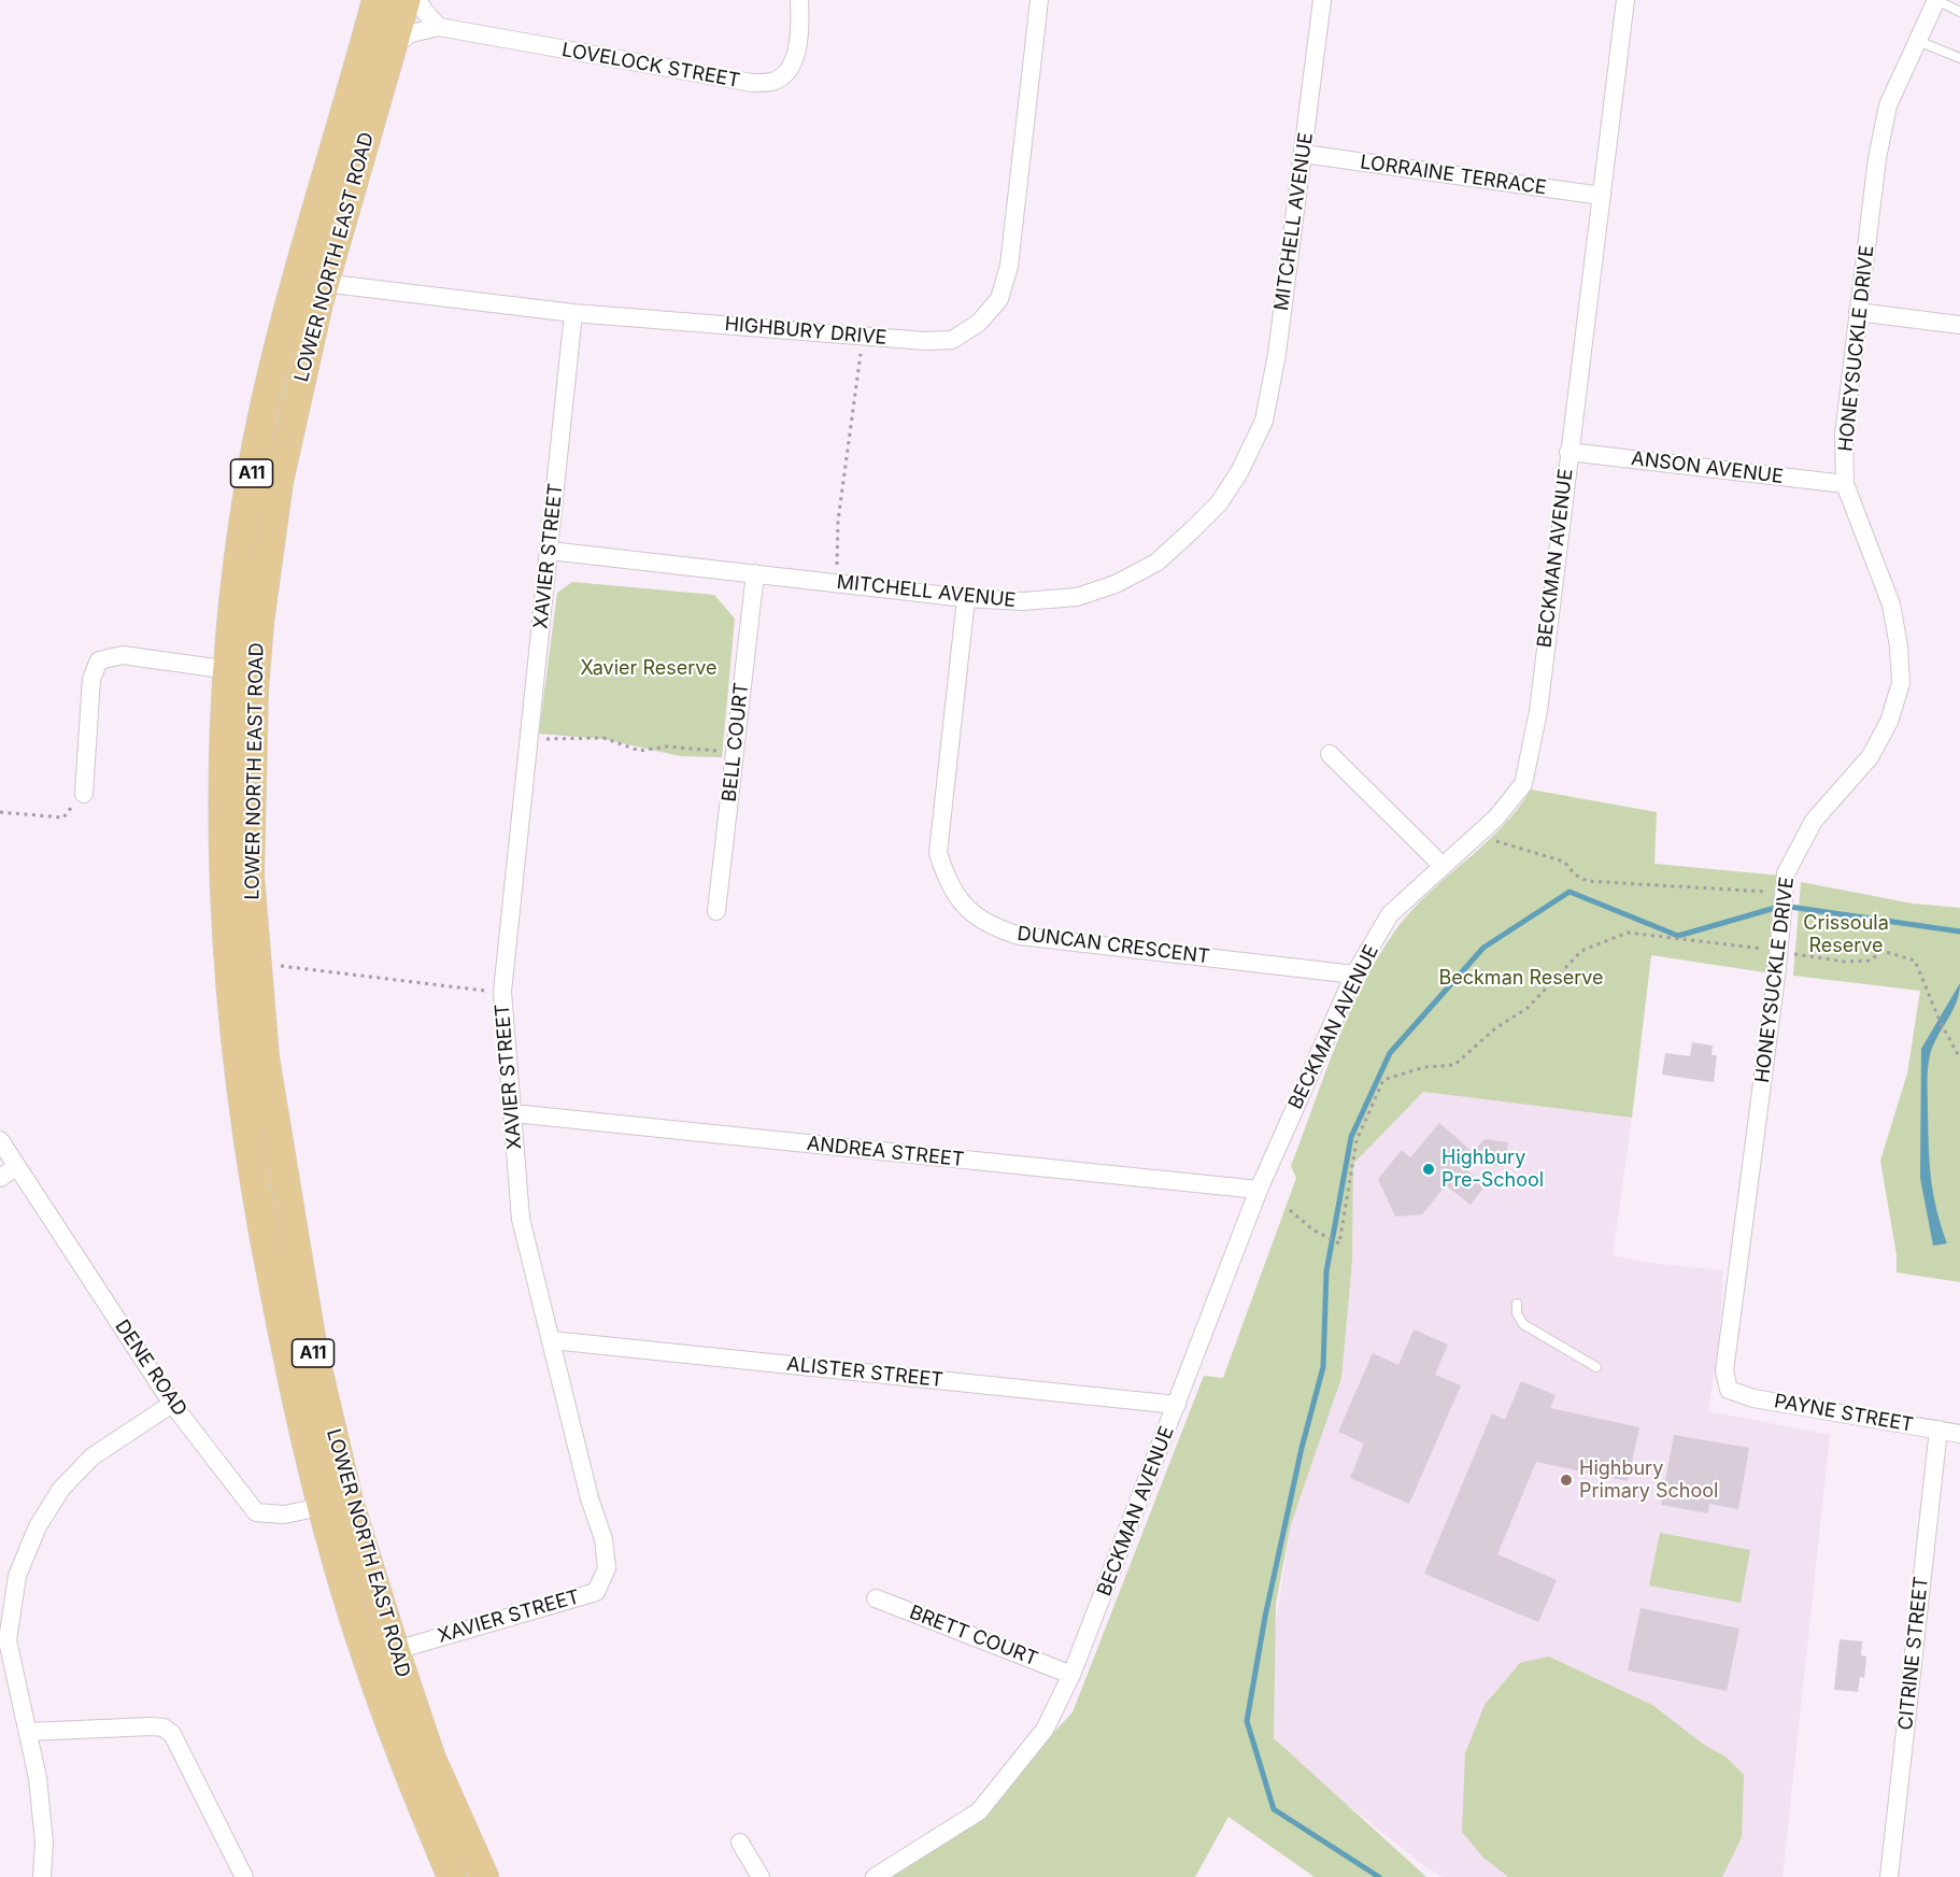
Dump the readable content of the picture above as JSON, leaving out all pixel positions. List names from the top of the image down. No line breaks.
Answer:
{"streets":{"main road":["LOWER NORTH EAST ROAD","A11"],"street":["LOVELOCK STREET","LORRAINE TERRACE","MITCHELL AVENUE","HIGHBURY DRIVE","HONEYSUCKLE DRIVE","ANSON AVENUE","XAVIER STREET","BECKMAN AVENUE","BELL COURT","DUNCAN CRESCENT","ANDREA STREET","DENE ROAD","ALISTER STREET","PAYNE STREET","BRETT COURT","CITRINE STREET"]},"crossings":[["LOVELOCK STREET","LOWER NORTH EAST ROAD"],["LORRAINE TERRACE","MITCHELL AVENUE"],["LORRAINE TERRACE","BECKMAN AVENUE"],["MITCHELL AVENUE","XAVIER STREET"],["MITCHELL AVENUE","BELL COURT"],["MITCHELL AVENUE","DUNCAN CRESCENT"],["LOWER NORTH EAST ROAD","HIGHBURY DRIVE"],["LOWER NORTH EAST ROAD","XAVIER STREET"],["LOWER NORTH EAST ROAD","DENE ROAD"],["HIGHBURY DRIVE","XAVIER STREET"],["HONEYSUCKLE DRIVE","ANSON AVENUE"],["HONEYSUCKLE DRIVE","PAYNE STREET"],["ANSON AVENUE","BECKMAN AVENUE"],["XAVIER STREET","ANDREA STREET"],["XAVIER STREET","ALISTER STREET"],["BECKMAN AVENUE","DUNCAN CRESCENT"],["BECKMAN AVENUE","ANDREA STREET"],["BECKMAN AVENUE","ALISTER STREET"],["BECKMAN AVENUE","BRETT COURT"],["PAYNE STREET","CITRINE STREET"]],"parks":["Xavier Reserve","Crissoula Reserve","Beckman Reserve"],"places":["Highbury Pre-School","Highbury Primary School"]}
